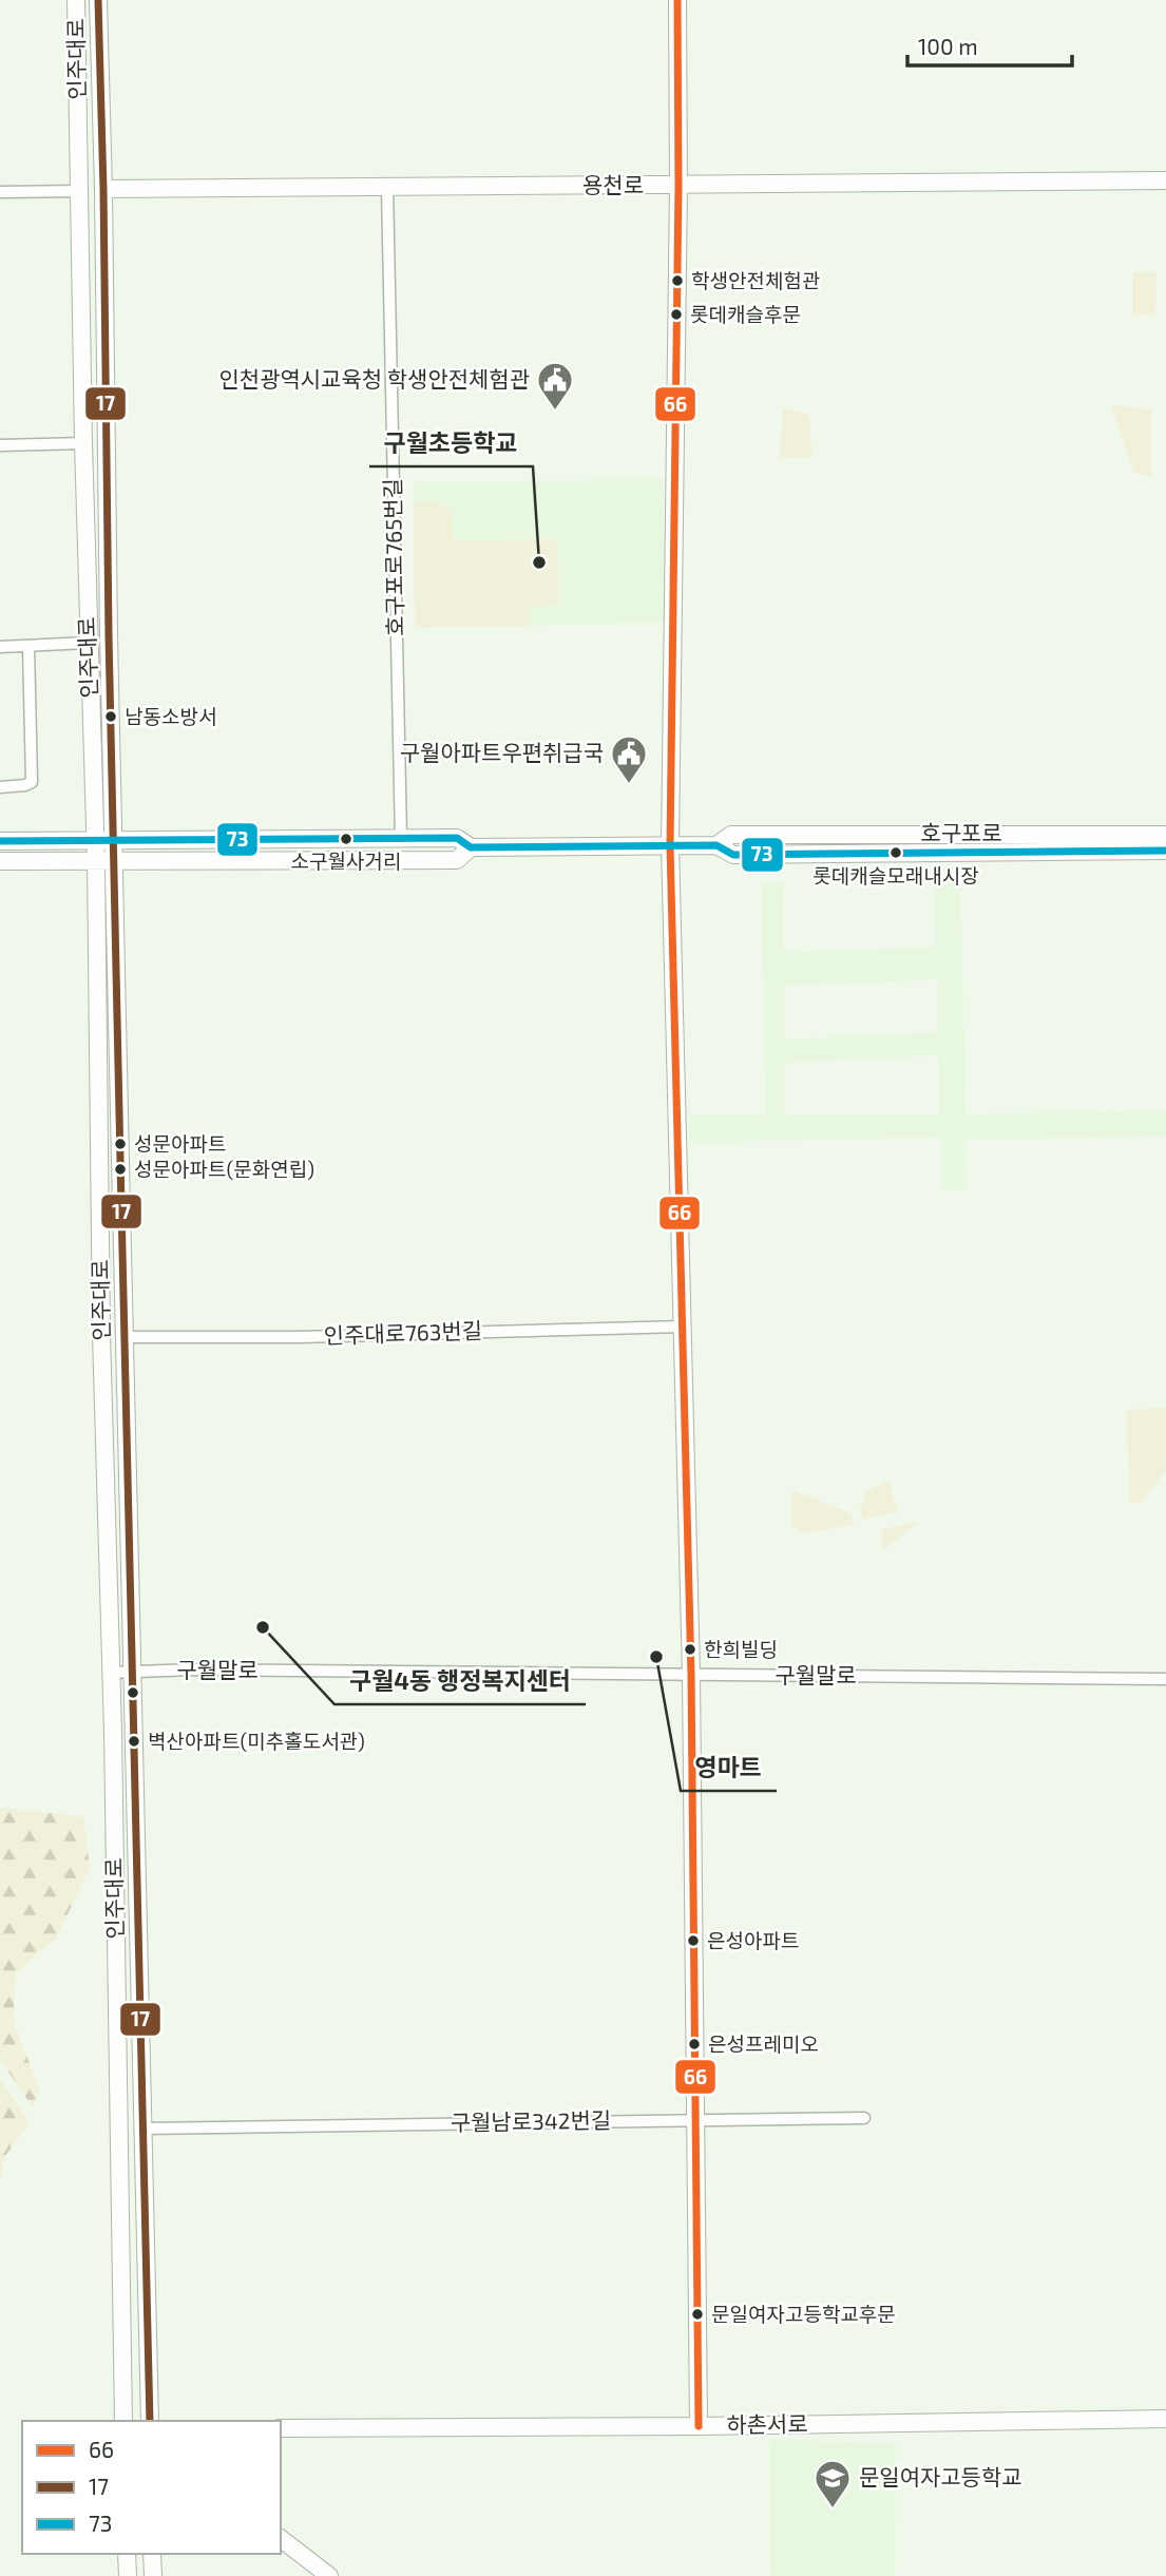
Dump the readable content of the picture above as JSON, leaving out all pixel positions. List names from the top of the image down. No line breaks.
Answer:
{"streets":{"main road":["인주대로","용천로","호구포로","하촌서로"],"street":["호구포로765번길","인주대로763번길","구월말로","구월남로342번길"]},"crossings":[["인주대로","용천로"],["인주대로","호구포로"],["인주대로","인주대로763번길"],["인주대로","구월말로"],["인주대로","구월남로342번길"],["용천로","호구포로765번길"],["호구포로765번길","호구포로"]],"places":{"other":["학생안전체험관","롯데캐슬후문","구월초등학교","남동소방서","소구월사거리","롯데캐슬모래내시장","성문아파트","성문아파트(문화연립)","구월4동 행정복지센터","한희빌딩","영마트","벽산아파트(미추홀도서관)","은성아파트","은성프레미오","문일여자고등학교후문"],"public building":["인천광역시교육청 학생안전체험관","구월아파트우편취급국"],"school or university":["문일여자고등학교"]},"lines":["transit line 66","transit line 17","transit line 73"],"legend":["66","17","73"],"scale_bar":"100 m"}
